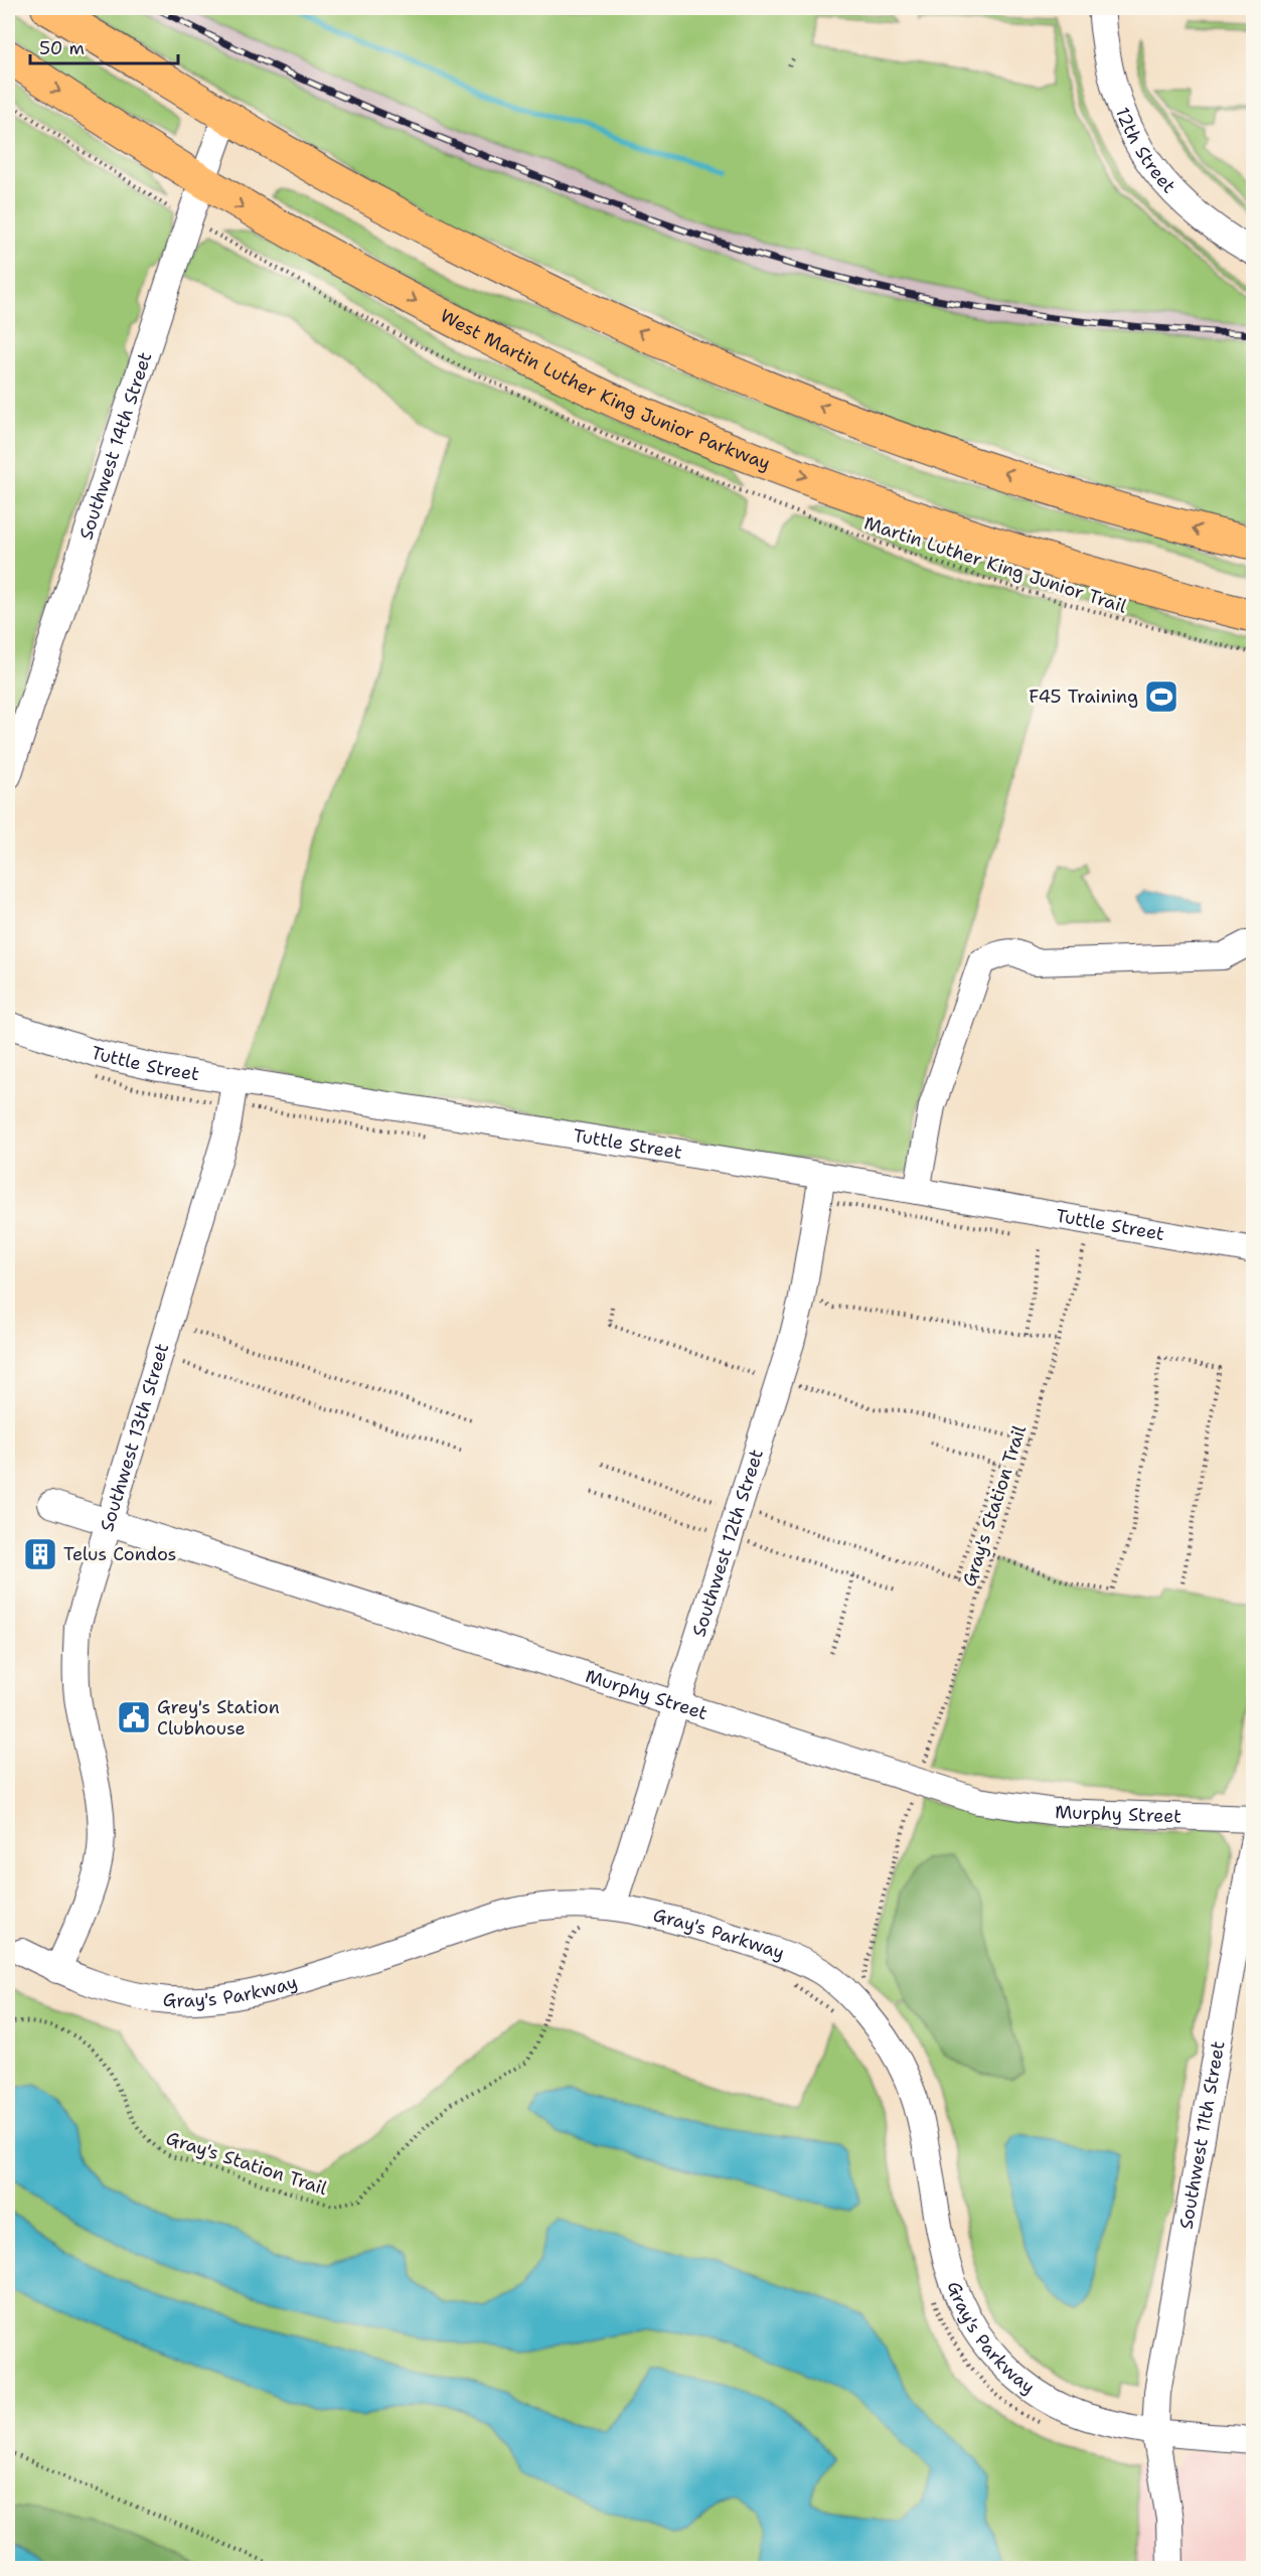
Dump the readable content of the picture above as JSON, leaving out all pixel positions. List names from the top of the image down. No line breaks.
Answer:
{"streets":{"main road":["West Martin Luther King Junior Parkway"],"street":["12th Street","Southwest 14th Street","Tuttle Street","Southwest 13th Street","Southwest 12th Street","Murphy Street","Gray's Parkway","Southwest 11th Street"],"path":["Martin Luther King Junior Trail","Gray's Station Trail"]},"crossings":[["West Martin Luther King Junior Parkway","Southwest 14th Street"],["Tuttle Street","Southwest 13th Street"],["Tuttle Street","Southwest 12th Street"],["Southwest 13th Street","Murphy Street"],["Southwest 13th Street","Gray's Parkway"],["Southwest 12th Street","Murphy Street"],["Southwest 12th Street","Gray's Parkway"],["Gray's Parkway","Southwest 11th Street"]],"places":{"sports":["F45 Training"],"building":["Telus Condos"],"public building":["Grey's Station Clubhouse"]},"scale_bar":"50 m"}
